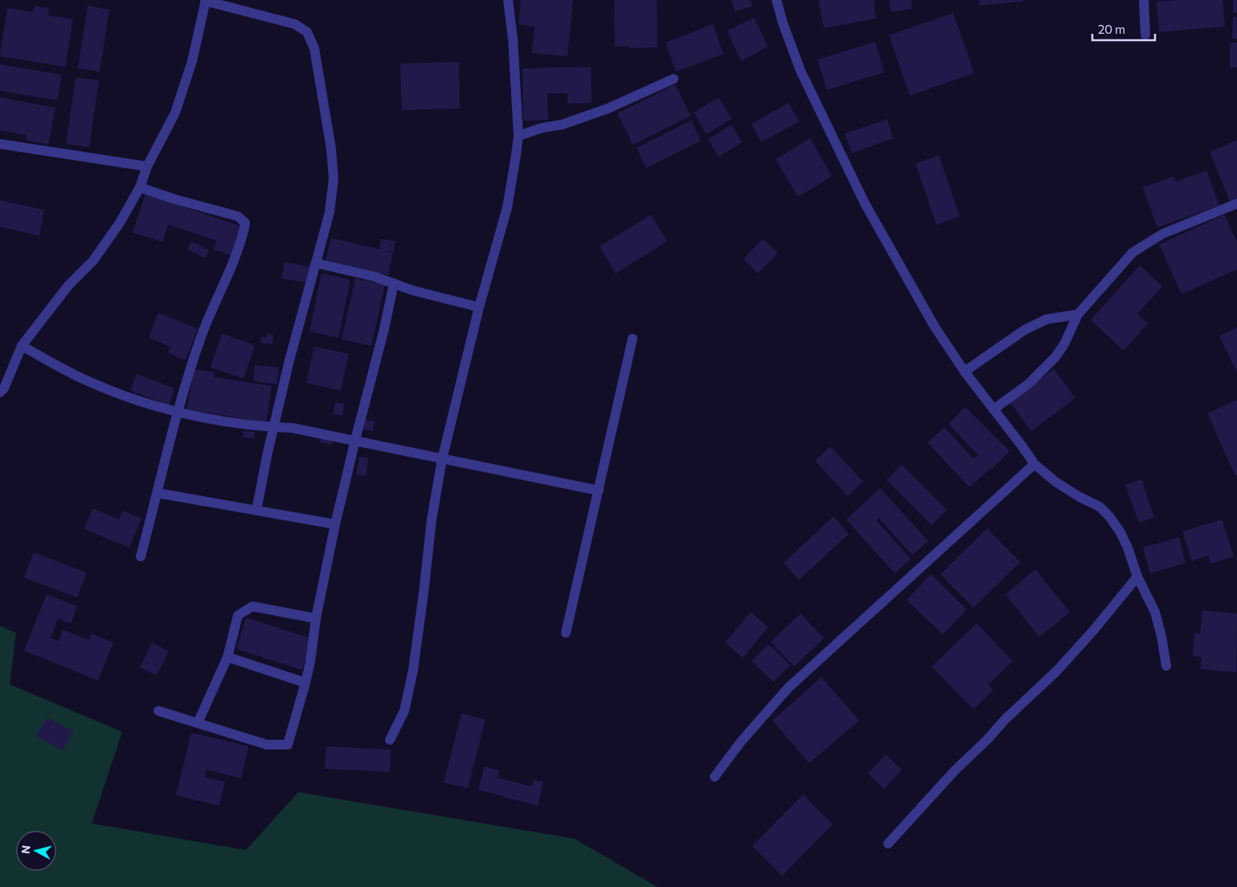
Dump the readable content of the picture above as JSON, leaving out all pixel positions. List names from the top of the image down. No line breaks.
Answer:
{"scale_bar":"20 m","north":"left"}
